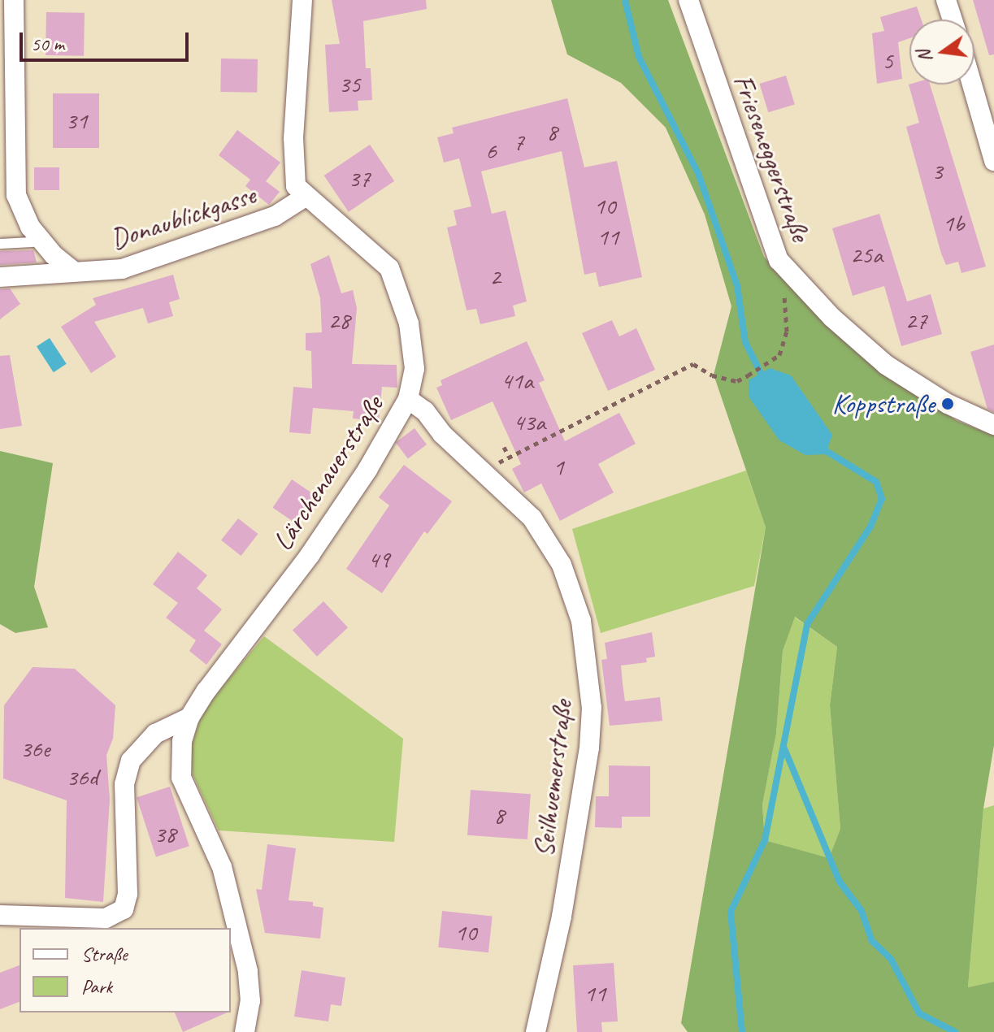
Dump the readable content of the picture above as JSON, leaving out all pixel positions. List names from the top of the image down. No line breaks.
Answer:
{"streets":{"street":["Frieseneggerstraße","Donaublickgasse","Lärchenauerstraße","Seilhuemerstraße"]},"crossings":[["Donaublickgasse","Lärchenauerstraße"],["Lärchenauerstraße","Seilhuemerstraße"]],"places":["Koppstraße"],"house_numbers":["5","35","31","8","7","6","3","37","10","1b","11","25a","2","28","27","41a","43a","1","49","36e","36d","8","38","10","11"],"legend":["Straße","Park"],"scale_bar":"50 m","north":"left"}
